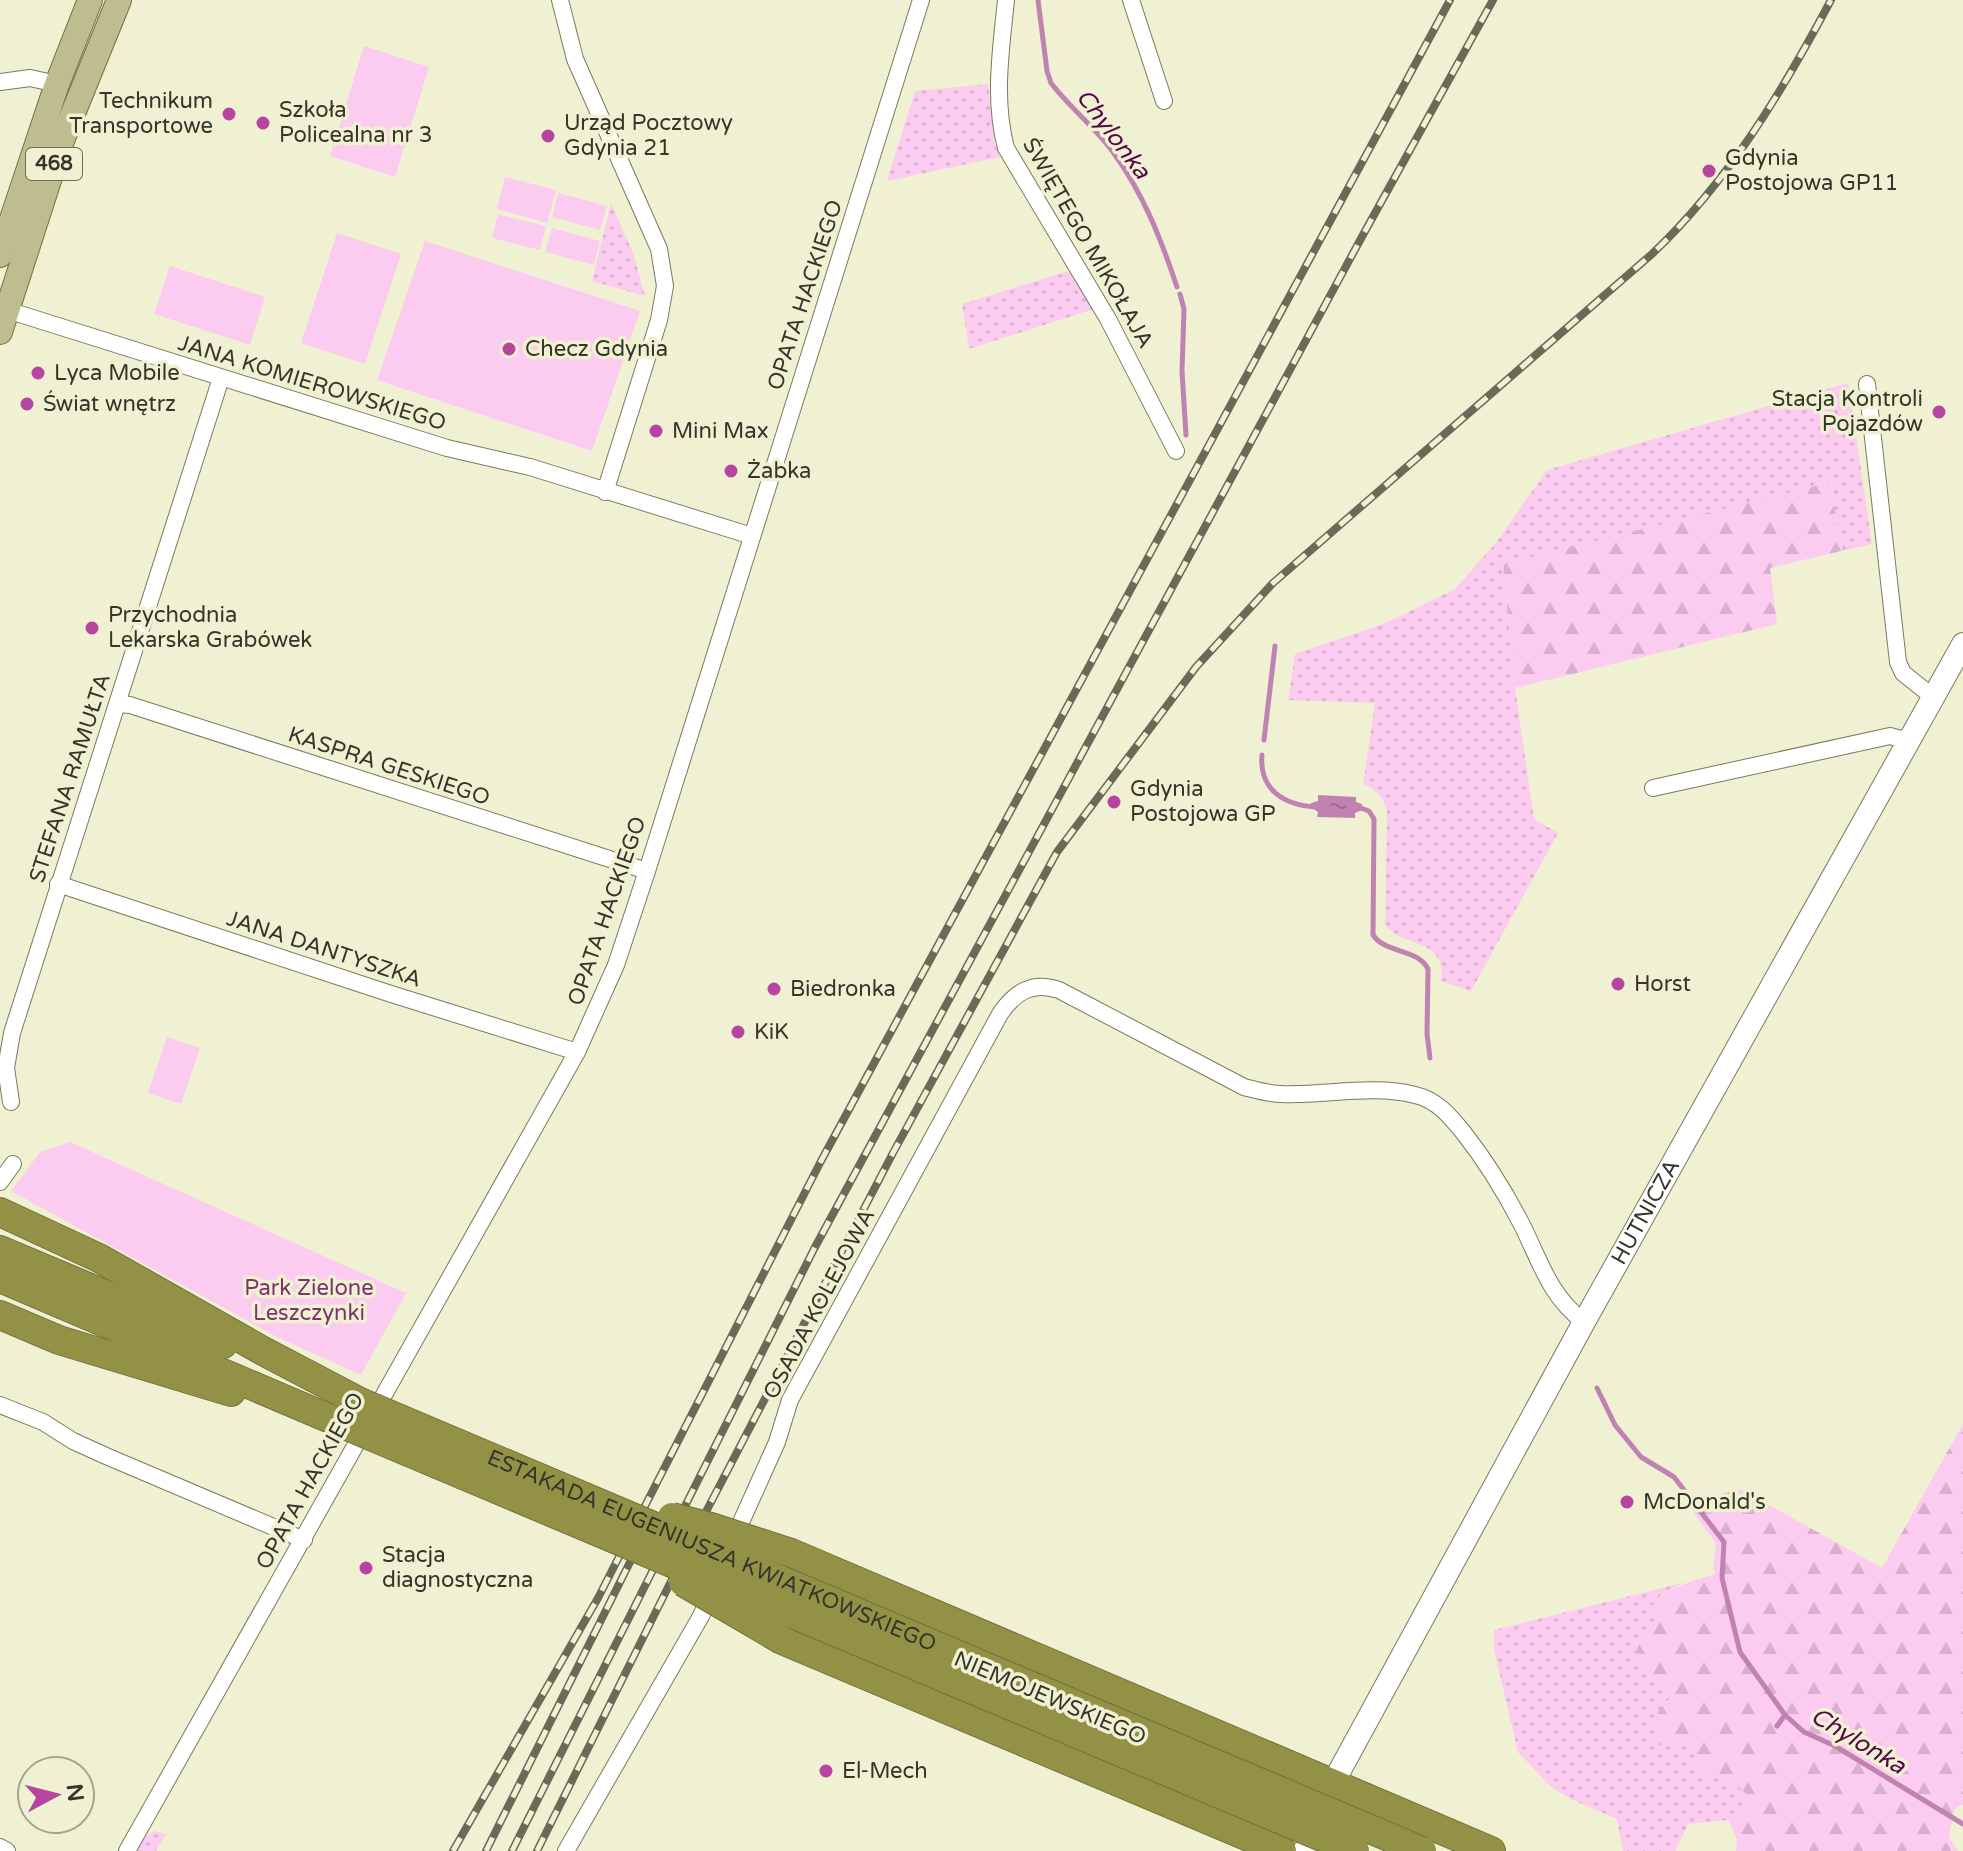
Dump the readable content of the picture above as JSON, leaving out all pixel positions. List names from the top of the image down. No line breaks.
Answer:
{"streets":{"highway":["ESTAKADA EUGENIUSZA KWIATKOWSKIEGO"],"main road":["468","HUTNICZA"],"street":["ŚWIĘTEGO MIKOŁAJA","OPATA HACKIEGO","JANA KOMIEROWSKIEGO","KASPRA GESKIEGO","STEFANA RAMUŁTA","JANA DANTYSZKA","OSADA KOLEJOWA","NIEMOJEWSKIEGO"]},"crossings":[["468","JANA KOMIEROWSKIEGO"],["OPATA HACKIEGO","JANA KOMIEROWSKIEGO"],["OPATA HACKIEGO","KASPRA GESKIEGO"],["OPATA HACKIEGO","JANA DANTYSZKA"],["JANA KOMIEROWSKIEGO","STEFANA RAMUŁTA"],["KASPRA GESKIEGO","STEFANA RAMUŁTA"],["STEFANA RAMUŁTA","JANA DANTYSZKA"],["HUTNICZA","OSADA KOLEJOWA"],["OSADA KOLEJOWA","NIEMOJEWSKIEGO"]],"water":["Chylonka"],"parks":["Park Zielone Leszczynki"],"places":["Technikum Transportowe","Szkoła Policealna nr 3","Urząd Pocztowy Gdynia 21","Gdynia Postojowa GP11","Checz Gdynia","Lyca Mobile","Świat wnętrz","Stacja Kontroli Pojazdów","Mini Max","Żabka","Przychodnia Lekarska Grabówek","Gdynia Postojowa GP","Horst","Biedronka","KiK","McDonald's","Stacja diagnostyczna","El-Mech"],"north":"right"}
